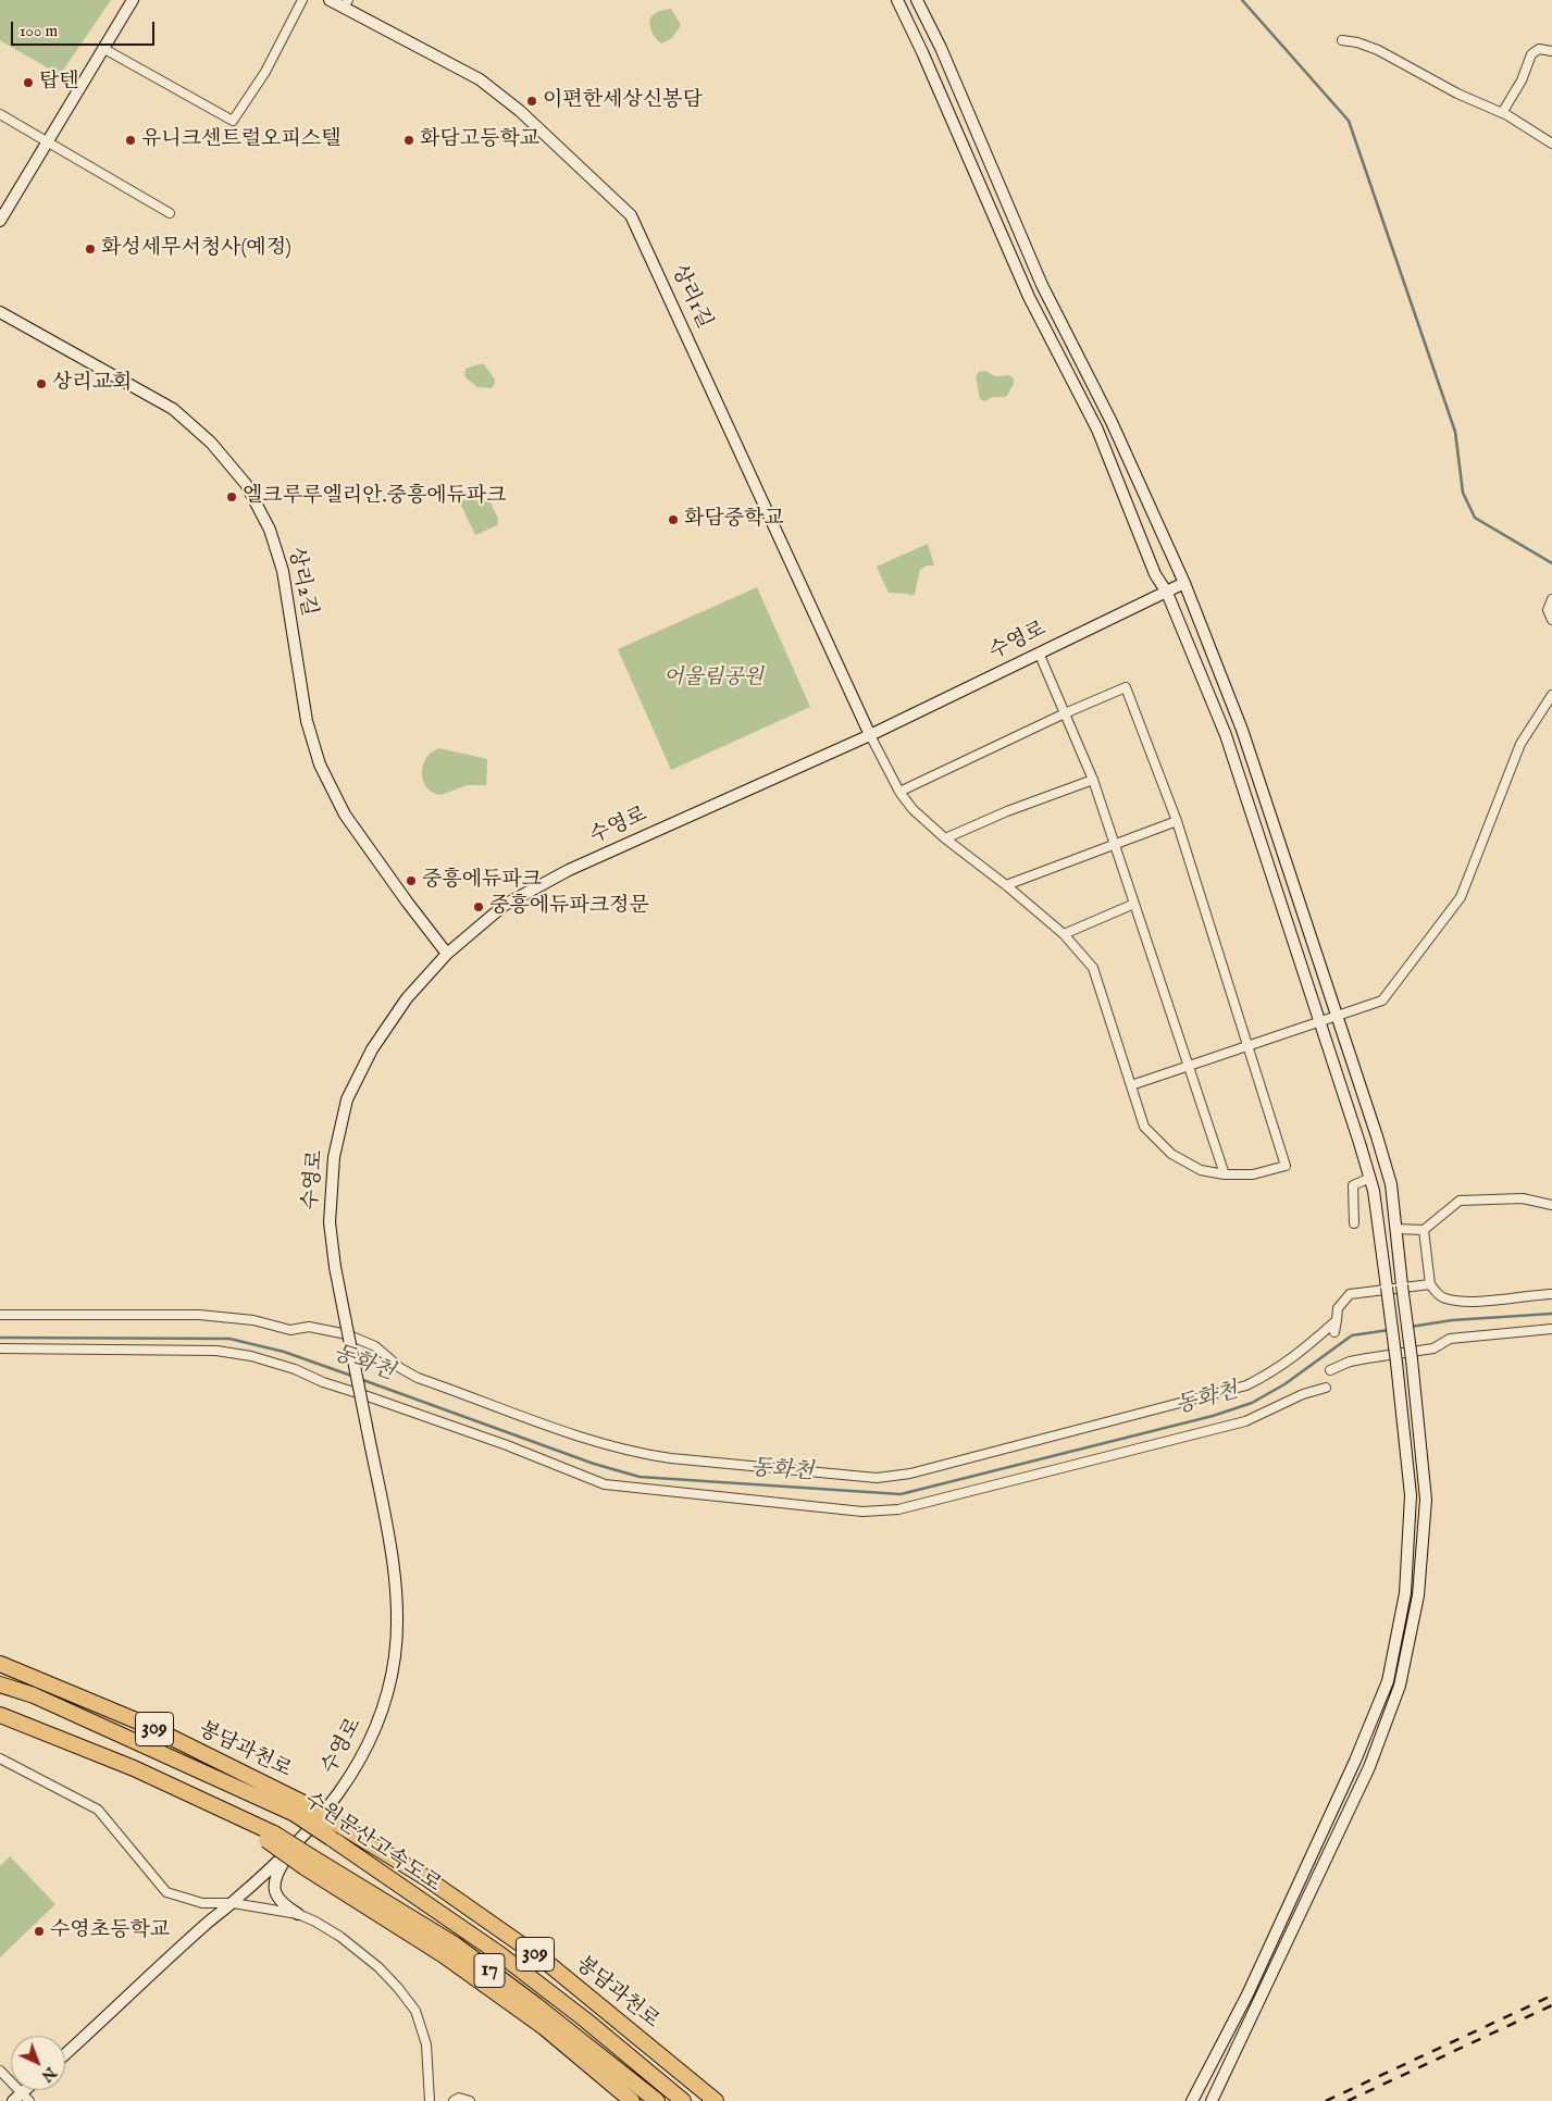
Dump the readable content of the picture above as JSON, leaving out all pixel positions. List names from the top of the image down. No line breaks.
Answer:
{"streets":{"highway":["309","봉담과천로","수원문산고속도로","17"],"main road":["상리1길","상리2길","수영로"]},"crossings":[["상리1길","수영로"],["상리2길","수영로"],["309","수원문산고속도로"],["봉담과천로","수원문산고속도로"]],"water":["동화천"],"parks":["어울림공원"],"places":["탑텐","이편한세상신봉담","유니크센트럴오피스텔","화담고등학교","화성세무서청사(예정)","상리교회","엘크루루엘리안.중흥에듀파크","화담중학교","중흥에듀파크","중흥에듀파크정문","수영초등학교"],"scale_bar":"100 m","north":"bottom right"}
